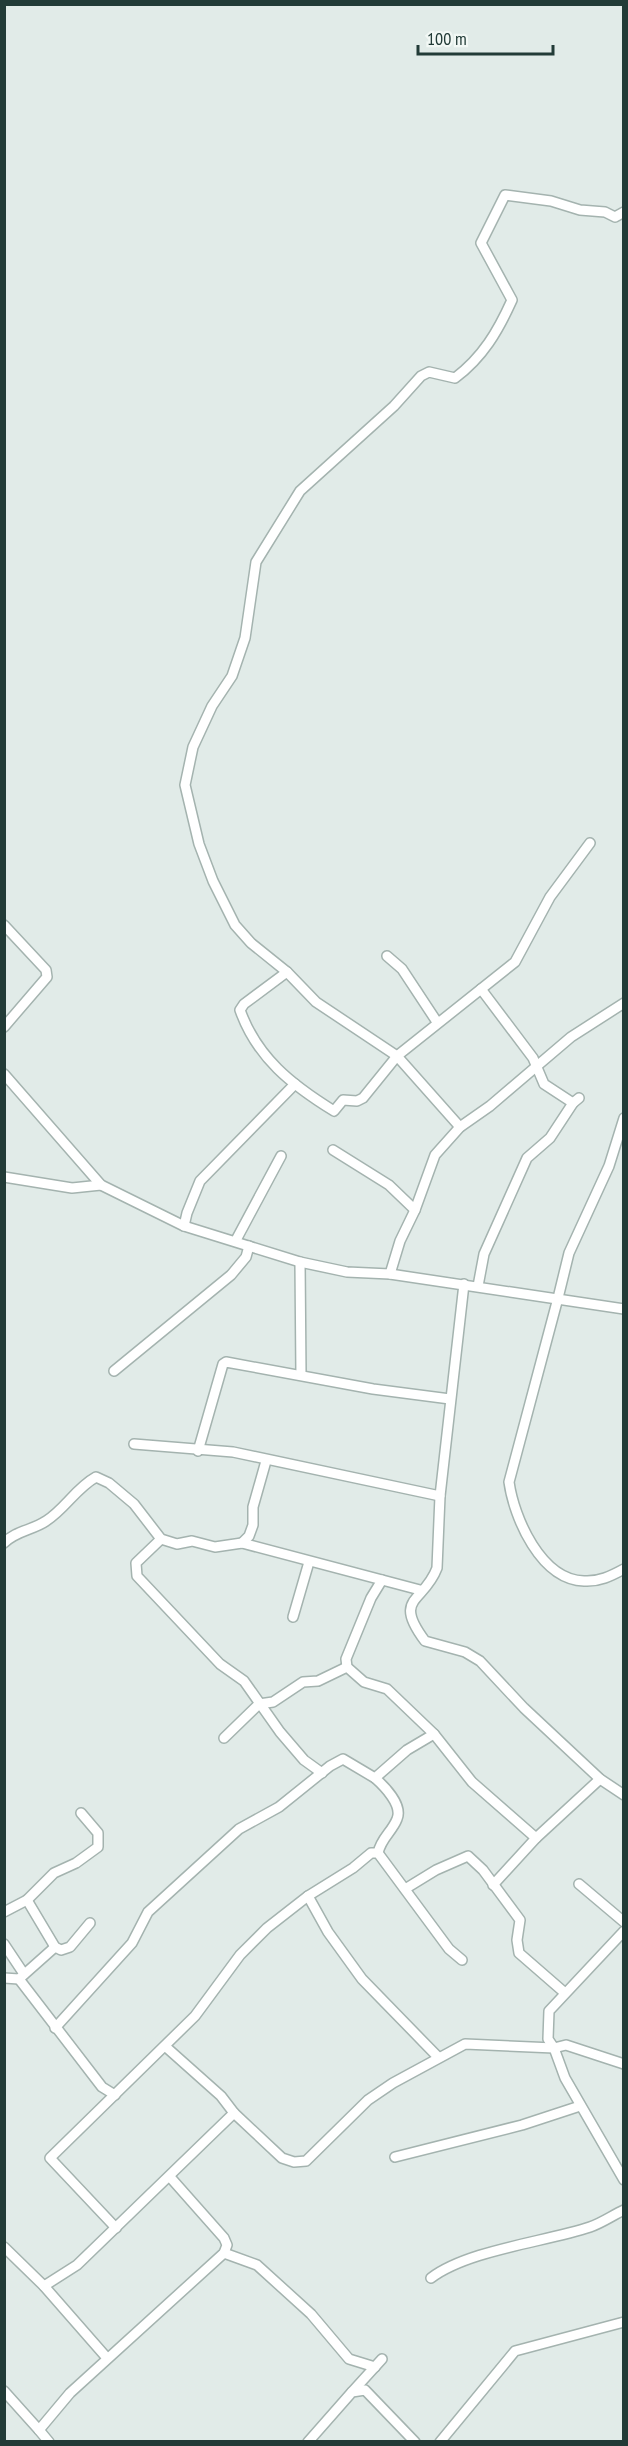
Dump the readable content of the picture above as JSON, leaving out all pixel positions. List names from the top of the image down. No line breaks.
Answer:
{"scale_bar":"100 m"}
